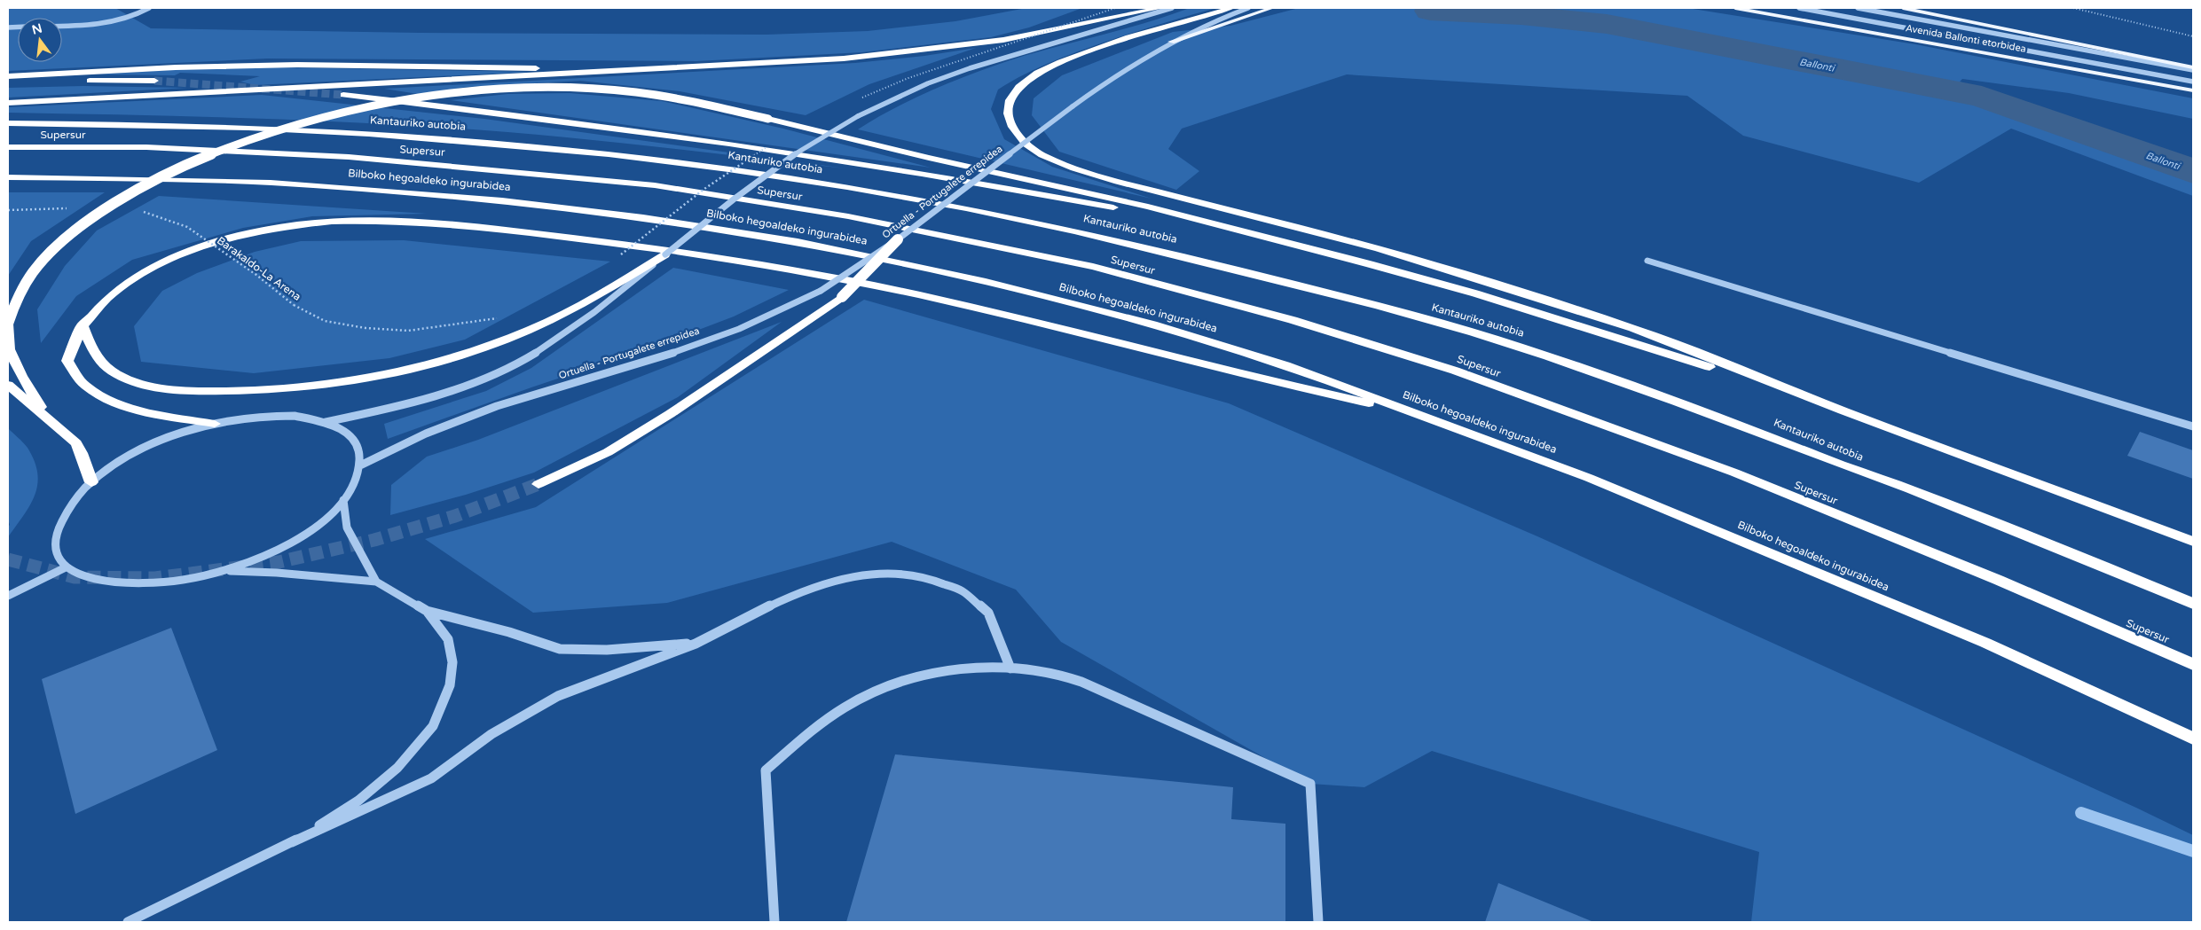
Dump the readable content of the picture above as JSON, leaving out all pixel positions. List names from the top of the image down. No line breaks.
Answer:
{"streets":{"highway":["Kantauriko autobia","Supersur","Bilboko hegoaldeko ingurabidea"],"main road":["Avenida Ballonti etorbidea"],"street":["Ortuella - Portugalete errepidea"],"path":["Barakaldo-La Arena"]},"water":["Ballonti"],"north":"top"}
